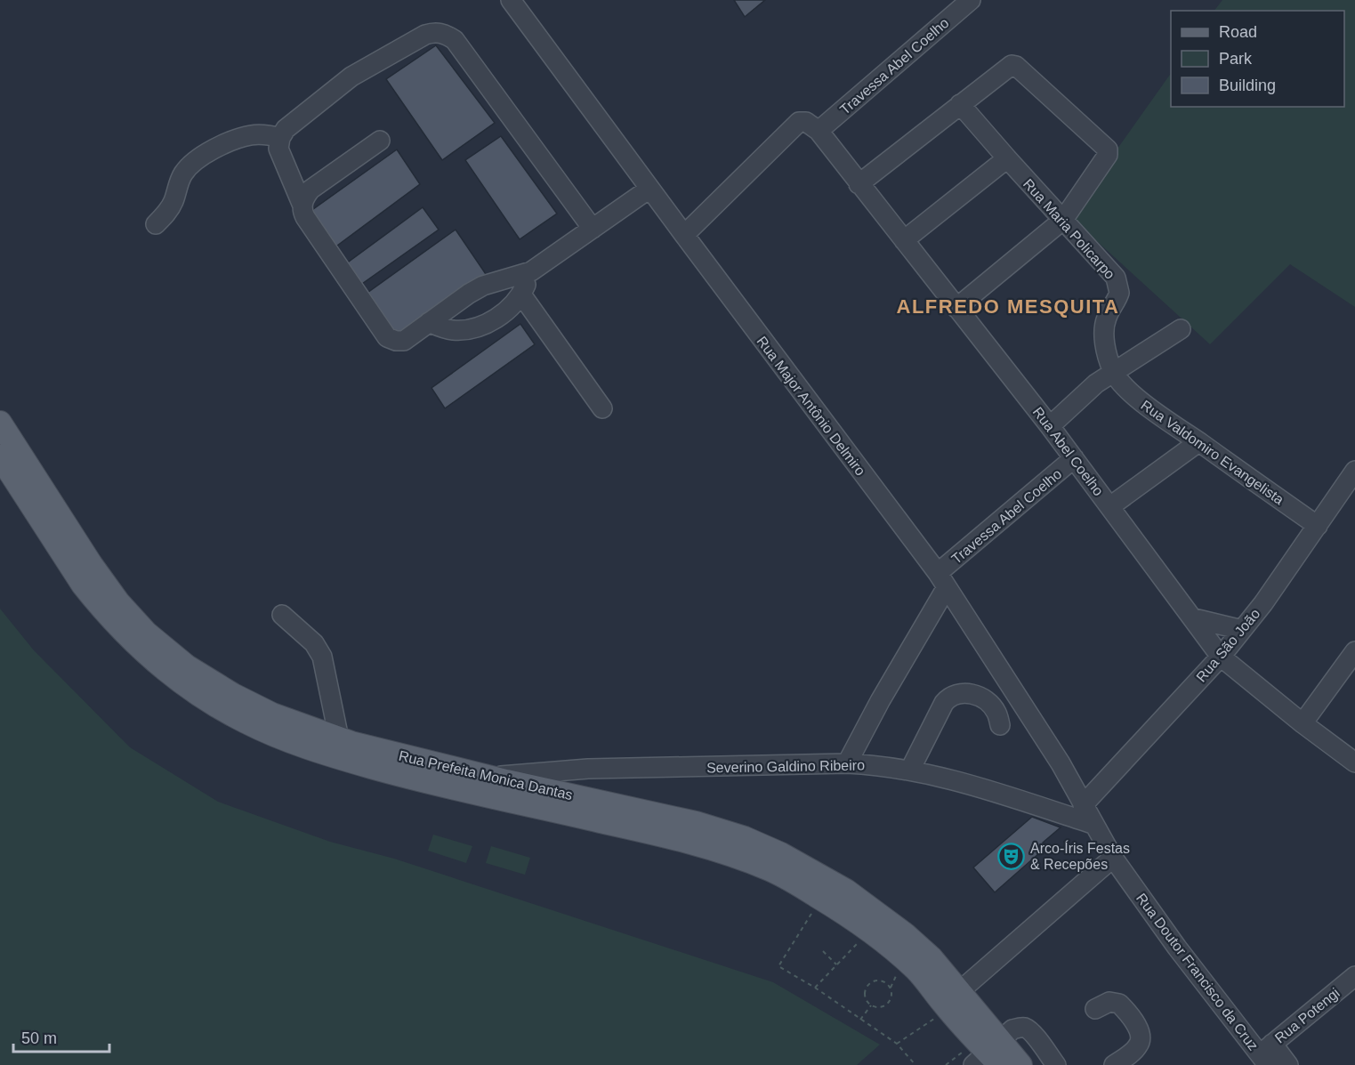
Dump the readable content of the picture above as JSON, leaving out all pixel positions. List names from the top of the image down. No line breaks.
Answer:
{"streets":{"main road":["Rua Prefeita Monica Dantas"],"street":["Travessa Abel Coelho","Rua Maria Policarpo","Rua Major Antônio Delmiro","Rua Abel Coelho","Rua Valdomiro Evangelista","Rua São João","Severino Galdino Ribeiro","Rua Doutor Francisco da Cruz","Rua Potengi"]},"crossings":[["Travessa Abel Coelho","Rua Major Antônio Delmiro"],["Travessa Abel Coelho","Rua Abel Coelho"],["Travessa Abel Coelho","Severino Galdino Ribeiro"],["Rua Maria Policarpo","Rua Valdomiro Evangelista"],["Rua Major Antônio Delmiro","Rua Abel Coelho"],["Rua Major Antônio Delmiro","Rua São João"],["Rua Major Antônio Delmiro","Severino Galdino Ribeiro"],["Rua Major Antônio Delmiro","Rua Doutor Francisco da Cruz"],["Rua Abel Coelho","Rua São João"],["Rua Valdomiro Evangelista","Rua São João"],["Severino Galdino Ribeiro","Rua Prefeita Monica Dantas"],["Severino Galdino Ribeiro","Rua Doutor Francisco da Cruz"],["Rua Doutor Francisco da Cruz","Rua Potengi"]],"districts":["ALFREDO MESQUITA"],"places":{"theatre":["Arco-Íris Festas & Recepões"]},"legend":["Road","Park","Building"],"scale_bar":"50 m"}
